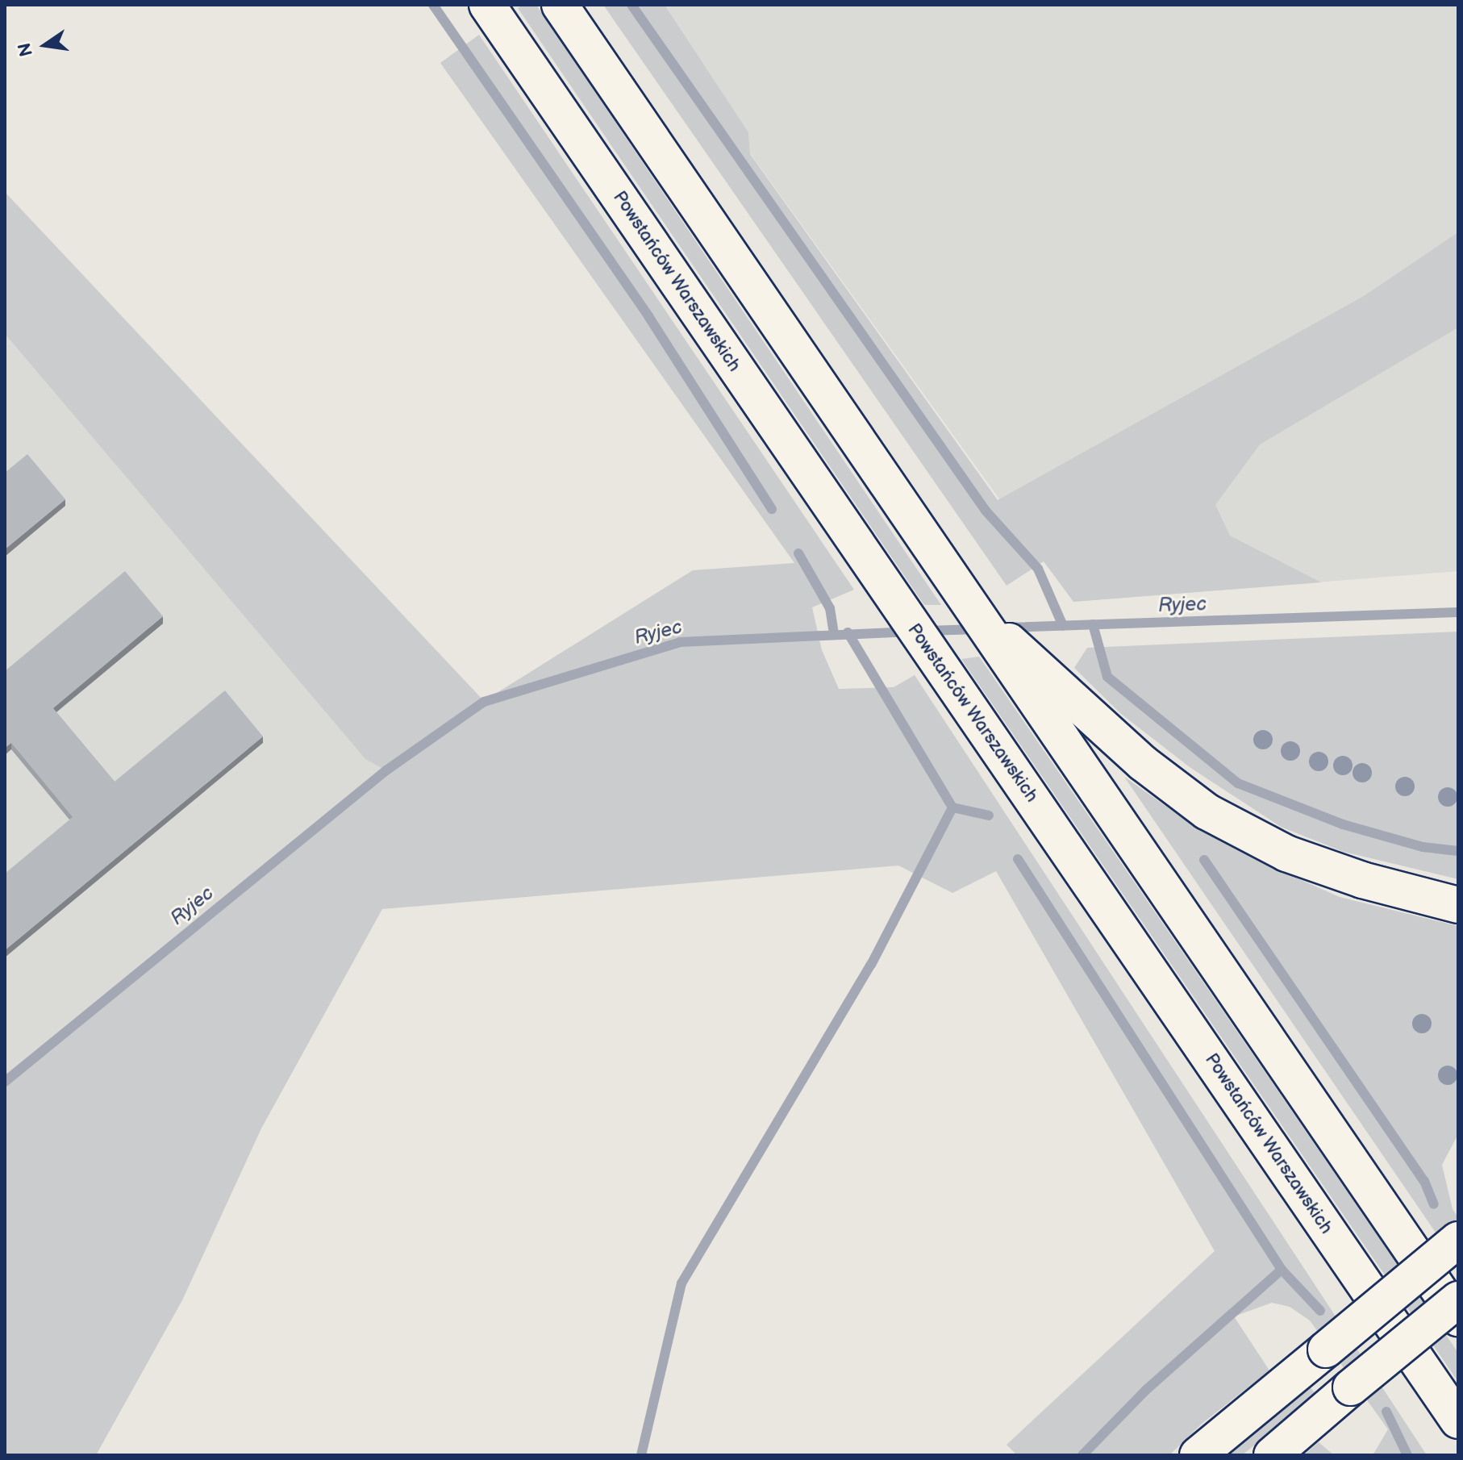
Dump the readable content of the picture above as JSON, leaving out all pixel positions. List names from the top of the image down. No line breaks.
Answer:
{"streets":{"main road":["Powstańców Warszawskich"]},"water":["Ryjec"],"north":"left"}
